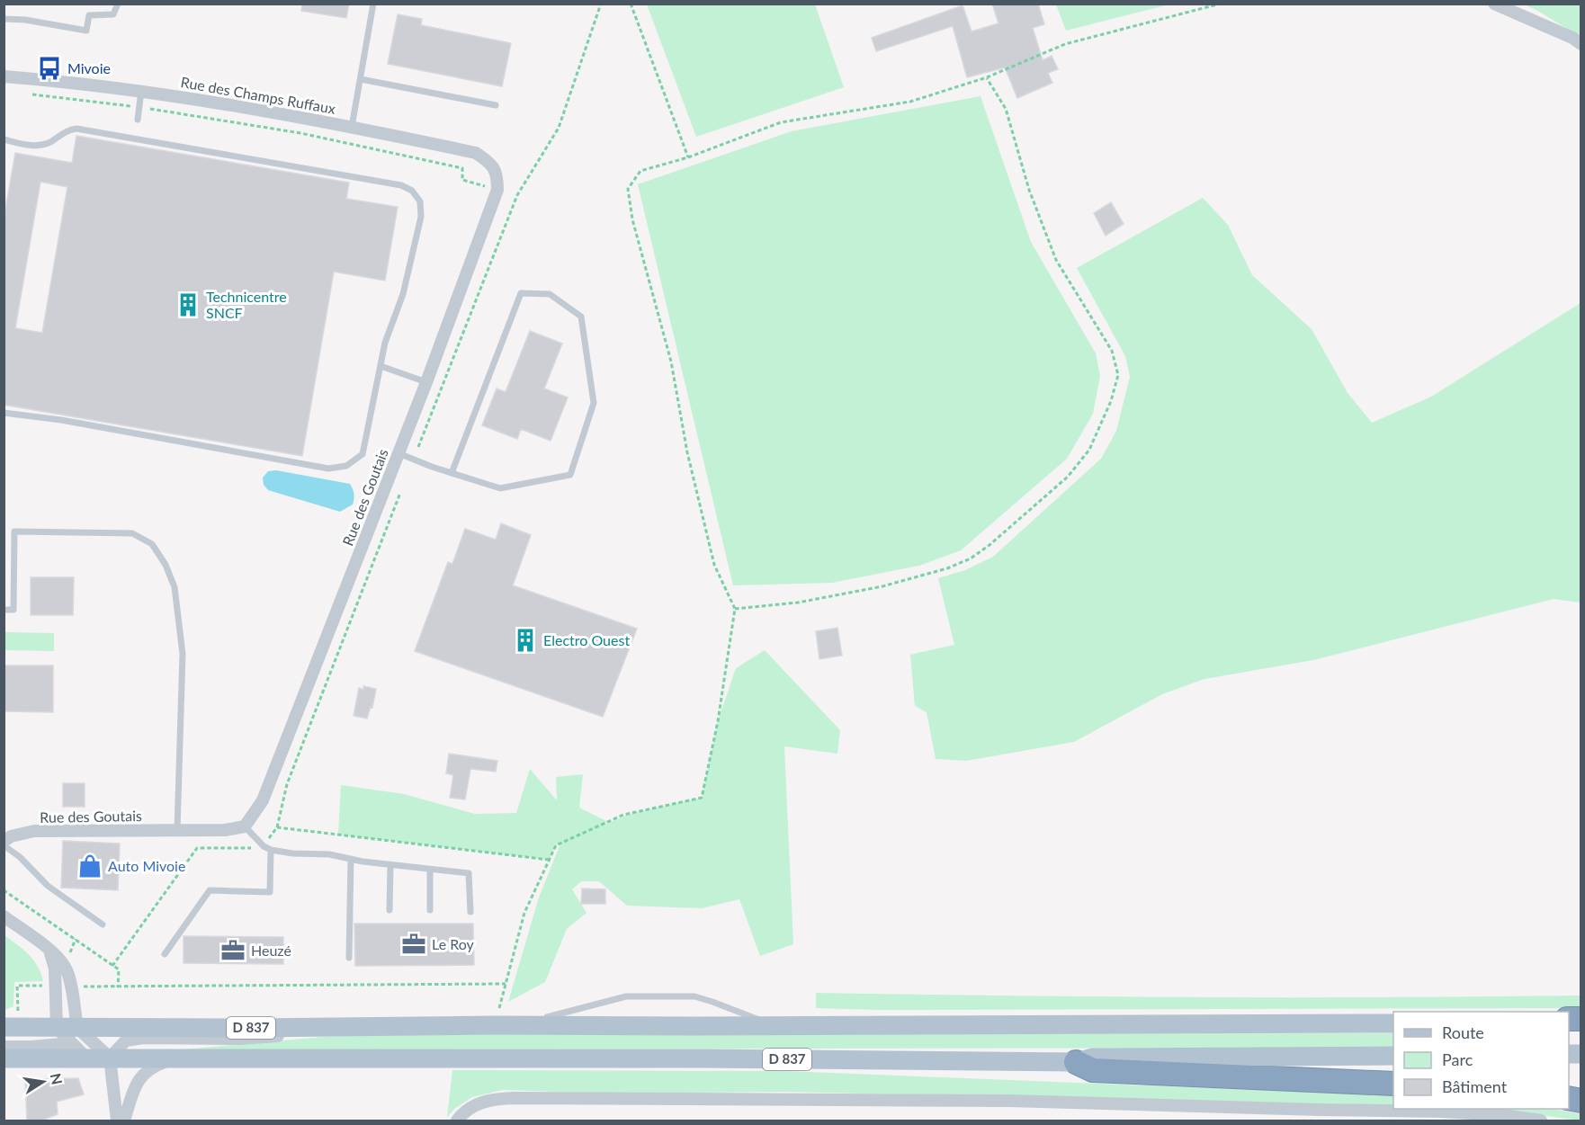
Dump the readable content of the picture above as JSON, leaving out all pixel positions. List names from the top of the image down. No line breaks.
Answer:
{"streets":{"main road":["D 837"],"street":["Rue des Champs Ruffaux","Rue des Goutais"]},"crossings":[["Rue des Champs Ruffaux","Rue des Goutais"]],"places":{"bus stop":["Mivoie"],"building":["Technicentre SNCF","Electro Ouest"],"shop":["Auto Mivoie"],"office":["Le Roy","Heuzé"]},"legend":["Route","Parc","Bâtiment"],"north":"right"}
